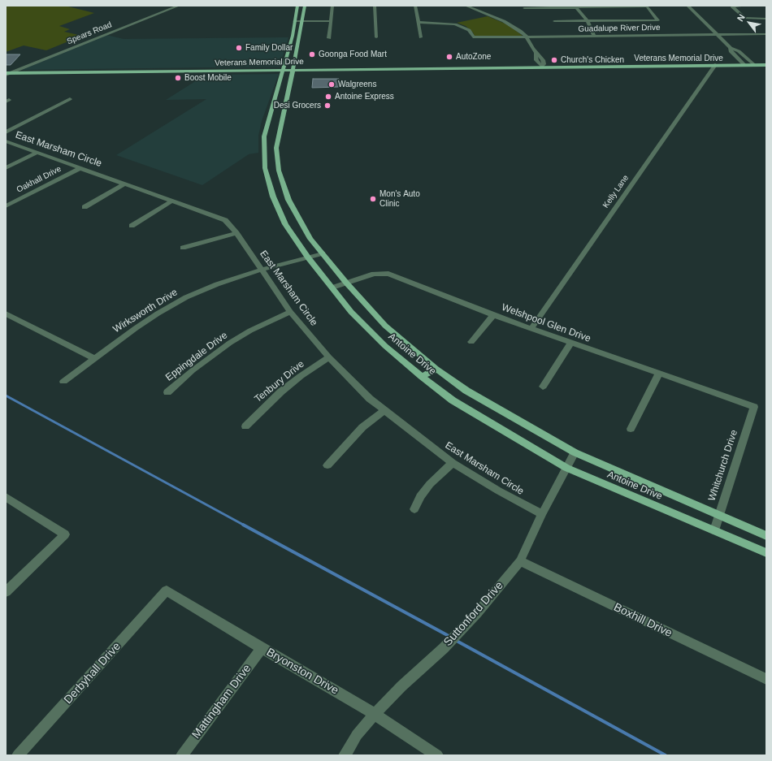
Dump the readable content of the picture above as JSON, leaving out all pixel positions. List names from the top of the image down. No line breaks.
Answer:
{"streets":{"main road":["Veterans Memorial Drive","Antoine Drive"],"street":["Guadalupe River Drive","Spears Road","East Marsham Circle","Oakhall Drive","Kelly Lane","Wirksworth Drive","Welshpool Glen Drive","Eppingdale Drive","Tenbury Drive","Whitchurch Drive","Suttonford Drive","Boxhill Drive","Bryonston Drive","Derbyhall Drive","Mattingham Drive"]},"crossings":[["Spears Road","Veterans Memorial Drive"],["Veterans Memorial Drive","Kelly Lane"],["Veterans Memorial Drive","Antoine Drive"],["East Marsham Circle","Oakhall Drive"],["East Marsham Circle","Wirksworth Drive"],["East Marsham Circle","Eppingdale Drive"],["East Marsham Circle","Tenbury Drive"],["East Marsham Circle","Suttonford Drive"],["Kelly Lane","Welshpool Glen Drive"],["Wirksworth Drive","Antoine Drive"],["Welshpool Glen Drive","Antoine Drive"],["Welshpool Glen Drive","Whitchurch Drive"],["Antoine Drive","Whitchurch Drive"],["Antoine Drive","Suttonford Drive"],["Suttonford Drive","Boxhill Drive"],["Suttonford Drive","Bryonston Drive"],["Bryonston Drive","Derbyhall Drive"],["Bryonston Drive","Mattingham Drive"]],"places":["Family Dollar","Goonga Food Mart","AutoZone","Church's Chicken","Boost Mobile","Walgreens","Antoine Express","Desi Grocers","Mon's Auto Clinic"],"north":"top left"}
